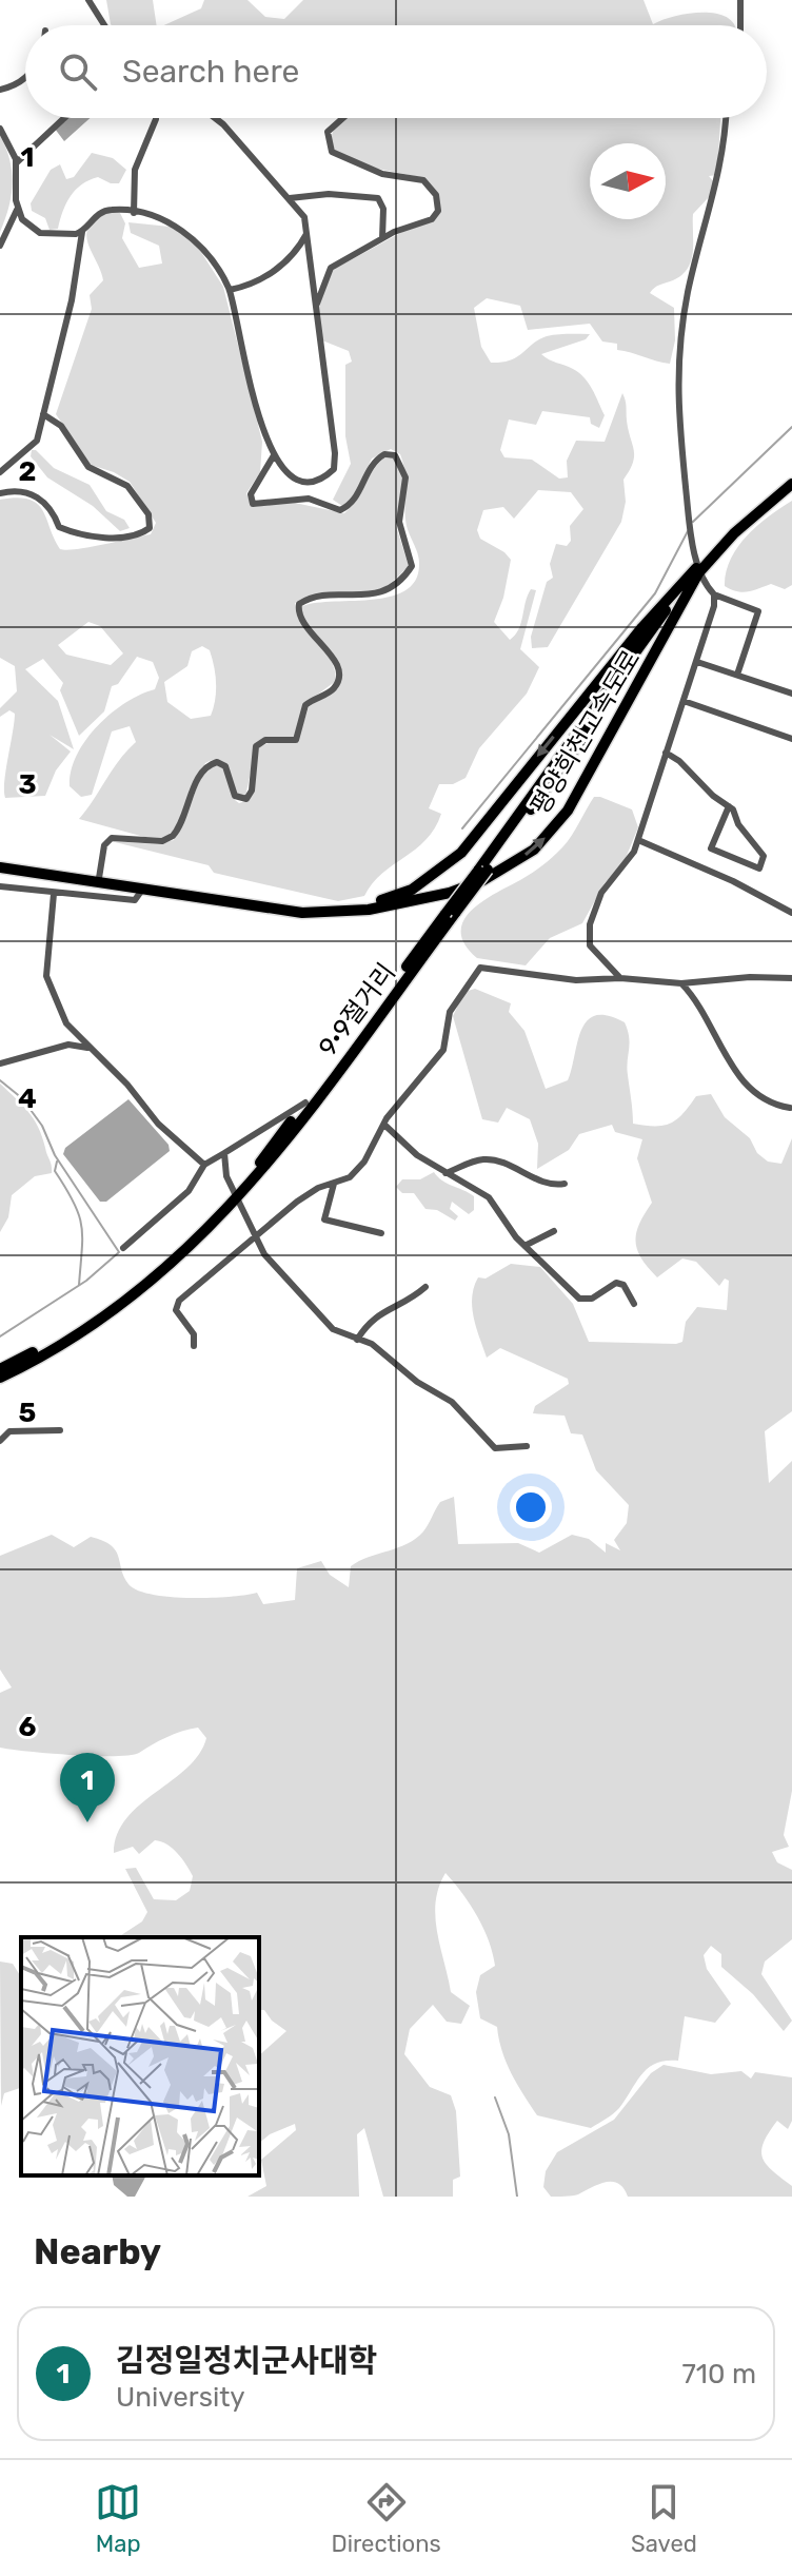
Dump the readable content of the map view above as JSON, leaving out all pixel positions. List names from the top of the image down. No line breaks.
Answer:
{"streets":{"highway":["평양희천고속도로","9·9절거리"]},"crossings":[["평양희천고속도로","9·9절거리"]],"north":"right","page":{"search":"Search here","pins":"1","heading":"Nearby","list":[{"mark":"1","name":"김정일정치군사대학","note":"University","value":"710 m"}],"nav":["Map","Directions","Saved"]},"grid":{"rows":["1","2","3","4","5","6"]}}
